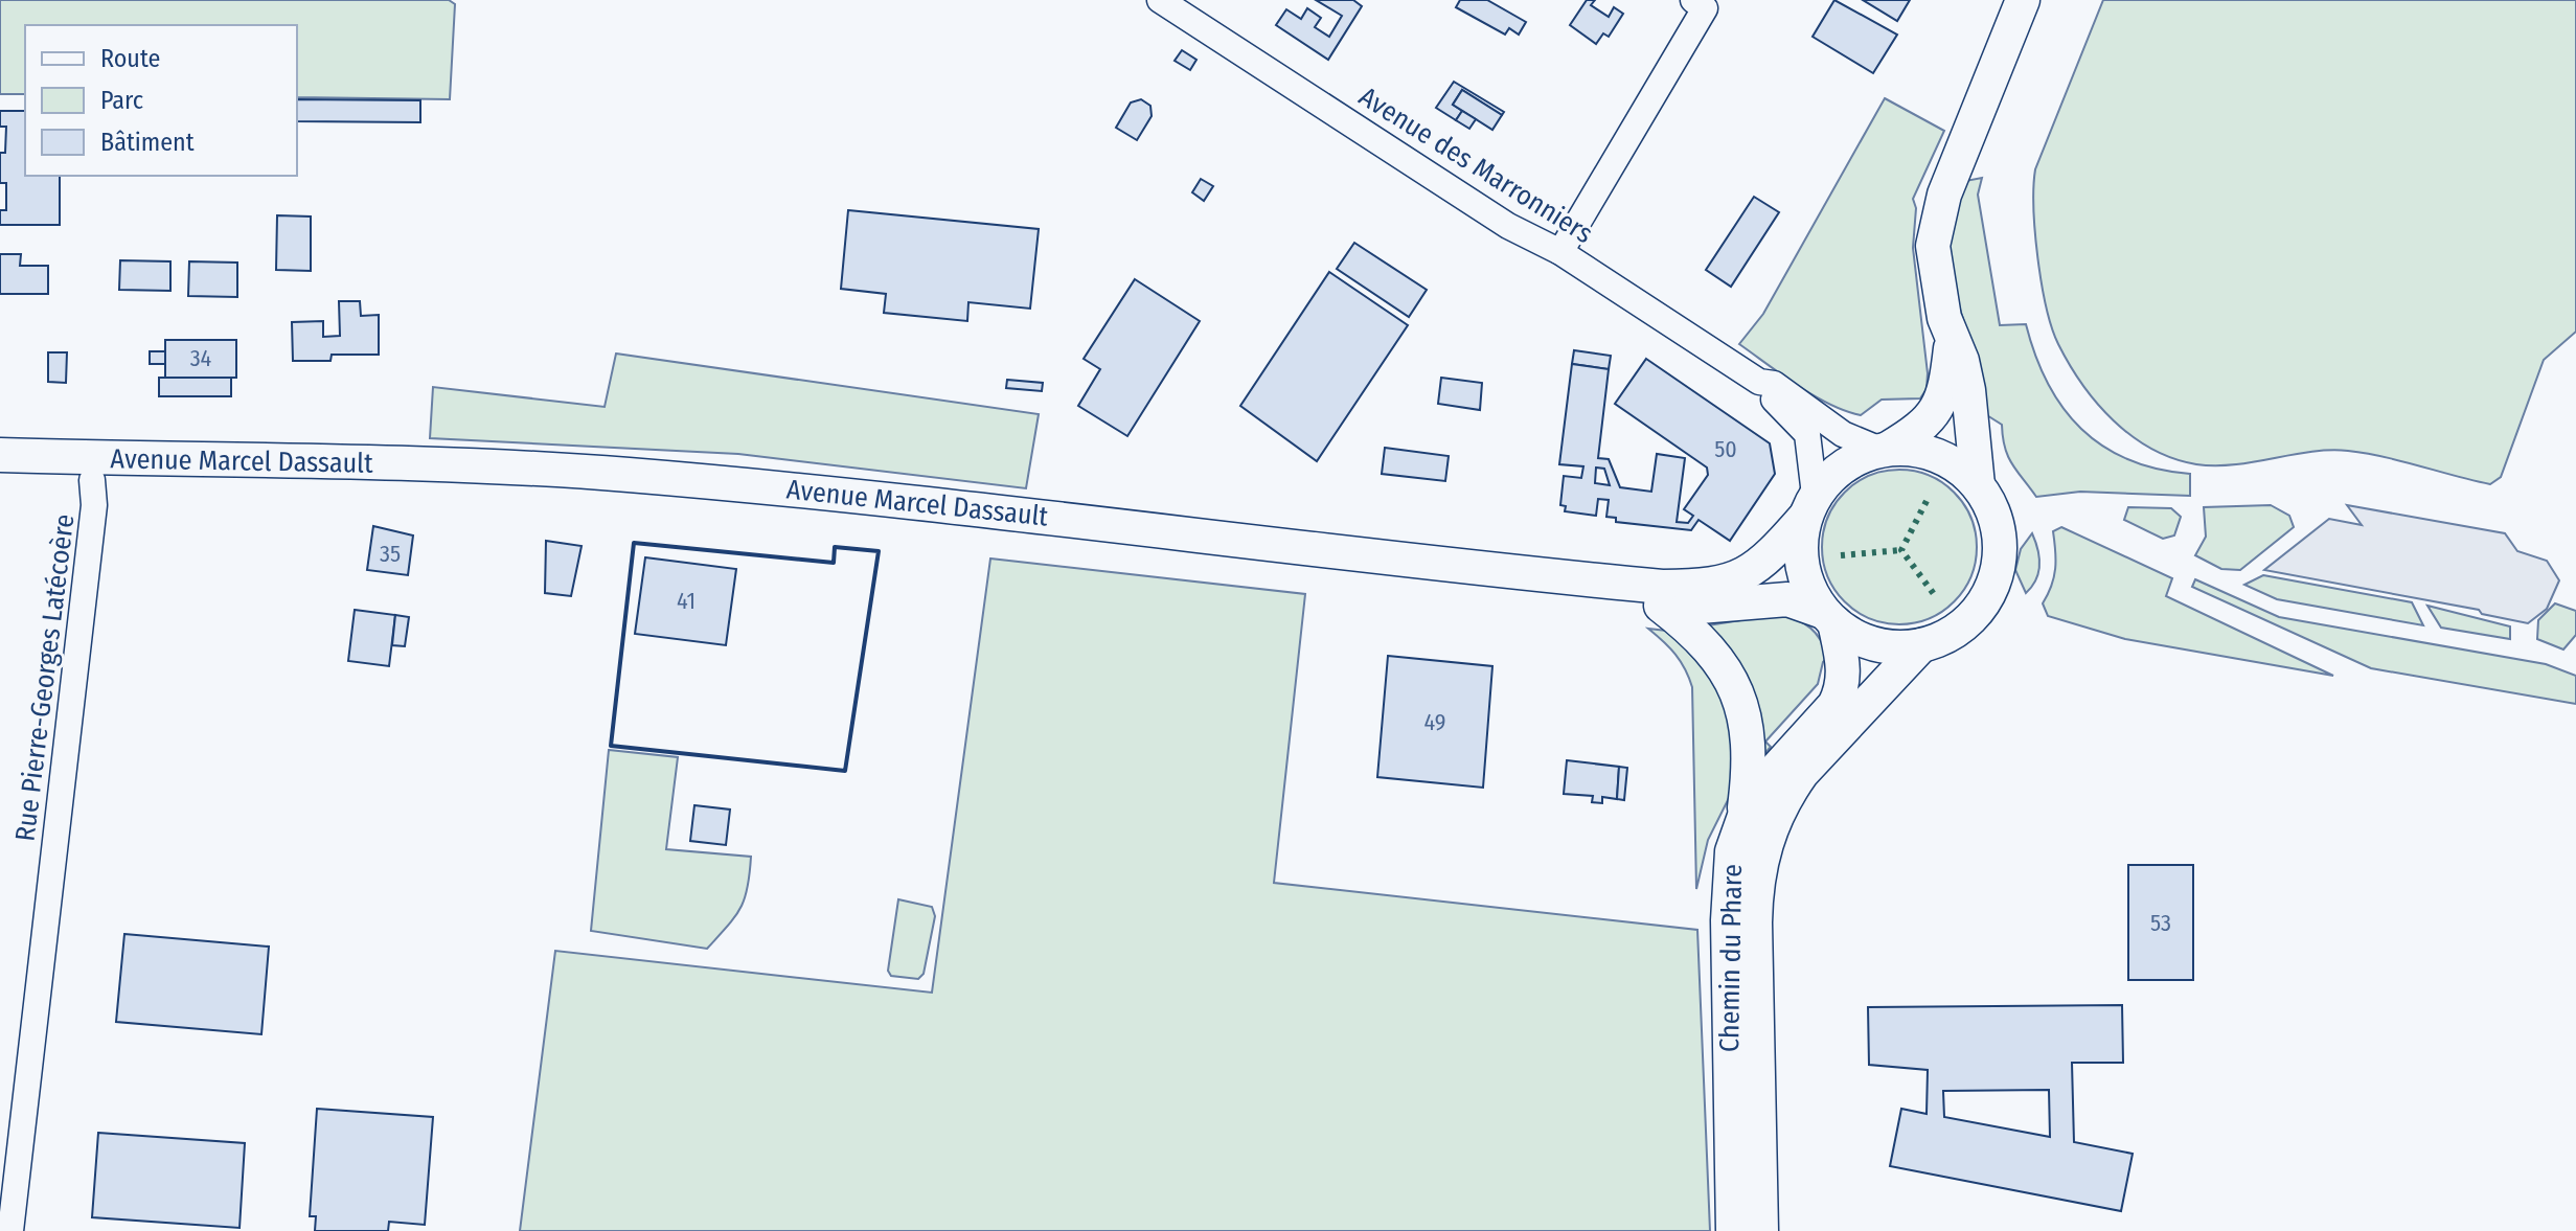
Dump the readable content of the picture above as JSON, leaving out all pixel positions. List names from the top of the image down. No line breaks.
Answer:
{"streets":{"main road":["Avenue Marcel Dassault","Chemin du Phare"],"street":["Avenue des Marronniers","Rue Pierre-Georges Latécoère"]},"crossings":[["Avenue des Marronniers","Avenue Marcel Dassault"],["Avenue des Marronniers","Chemin du Phare"],["Avenue Marcel Dassault","Rue Pierre-Georges Latécoère"],["Avenue Marcel Dassault","Chemin du Phare"]],"house_numbers":["34","50","35","41","49","53"],"legend":["Route","Parc","Bâtiment"]}
